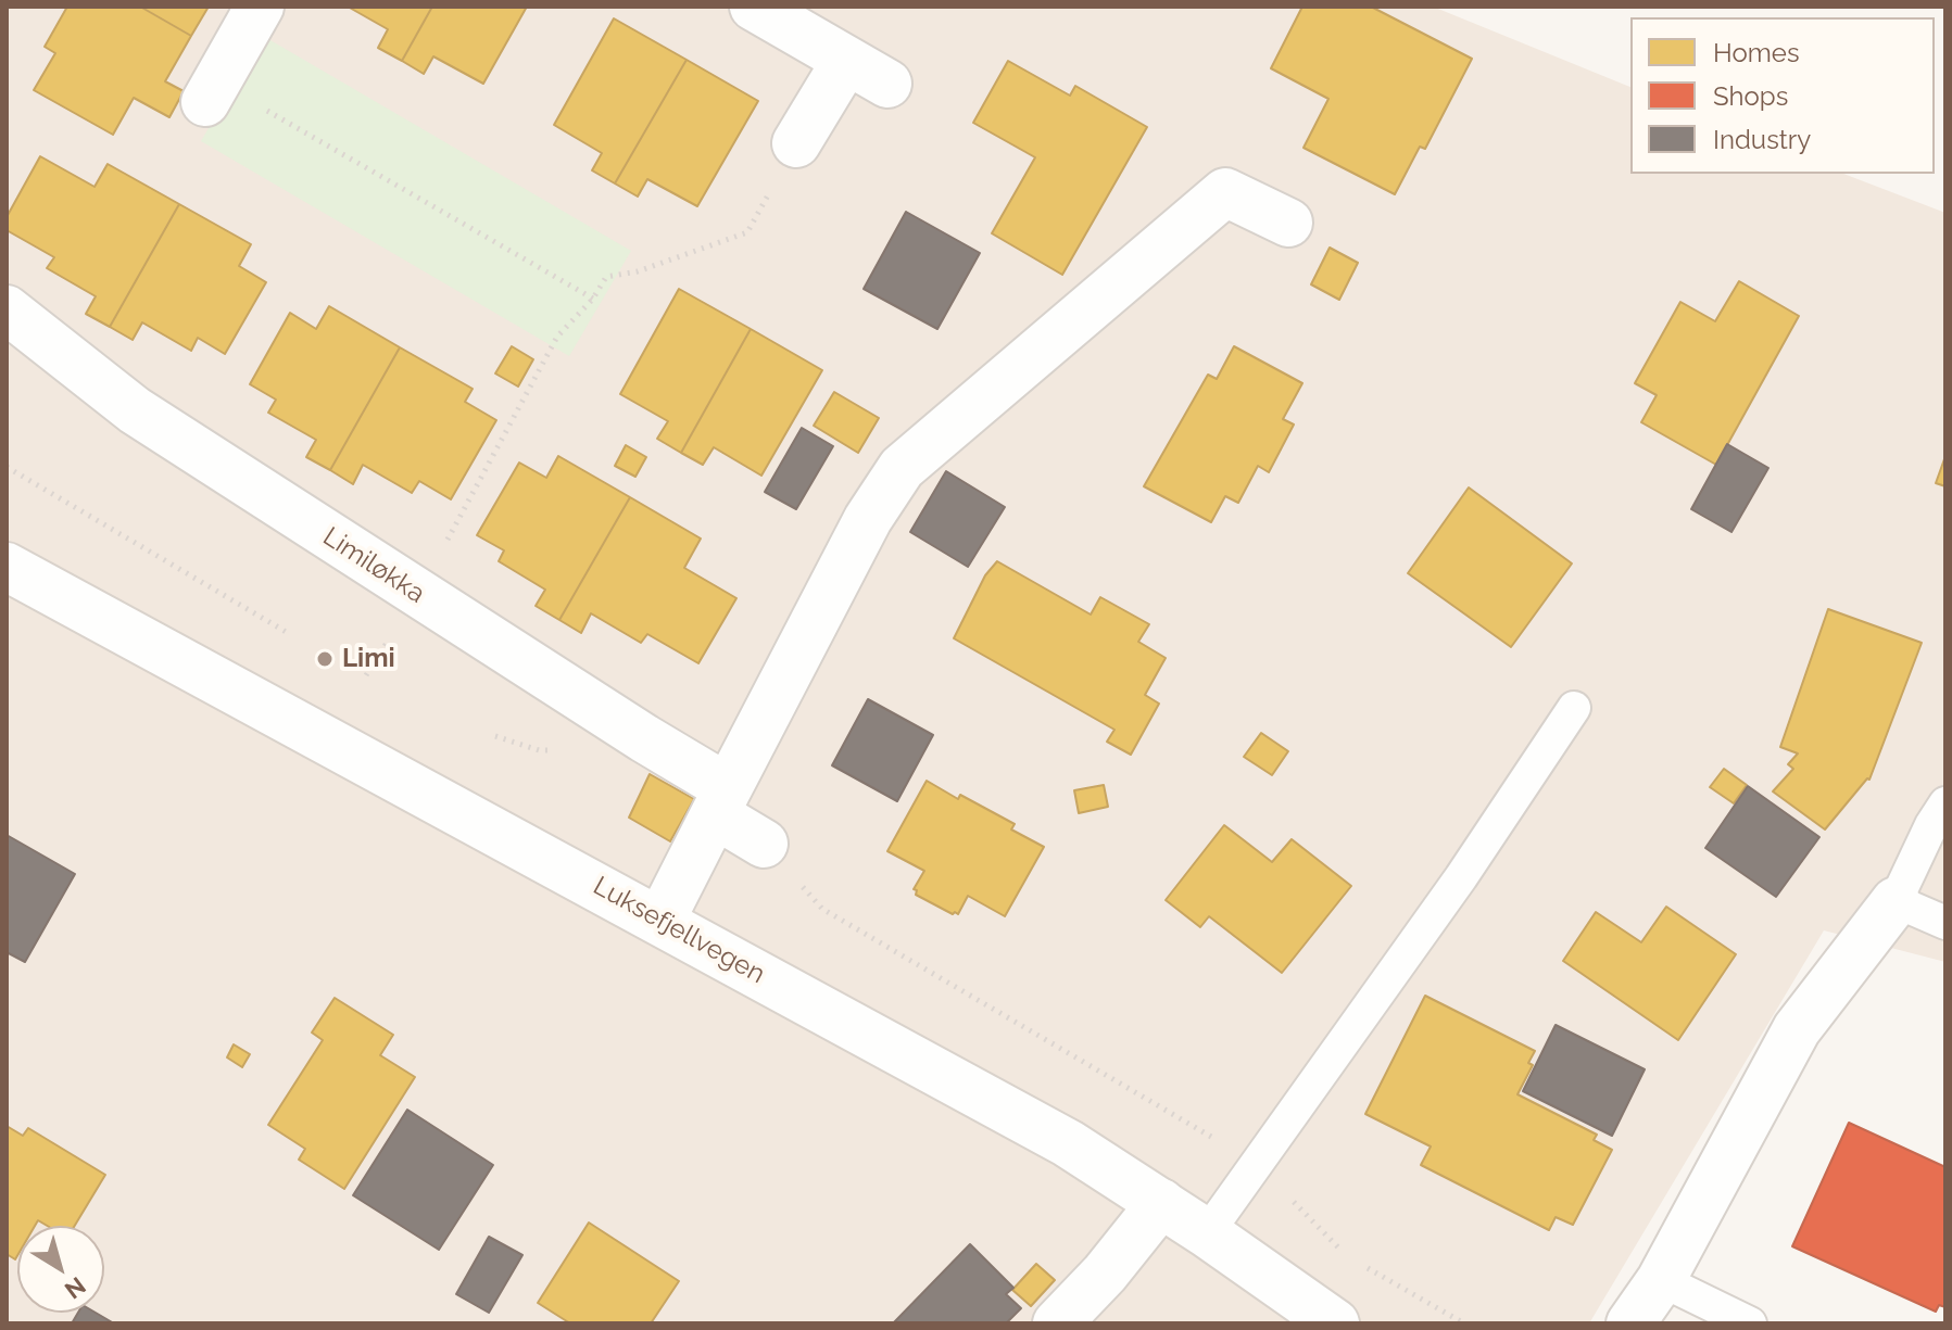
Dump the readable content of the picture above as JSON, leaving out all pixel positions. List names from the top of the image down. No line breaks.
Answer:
{"streets":{"street":["Limiløkka","Luksefjellvegen"]},"places":["Limi"],"legend":["Homes","Shops","Industry"],"north":"bottom right"}
